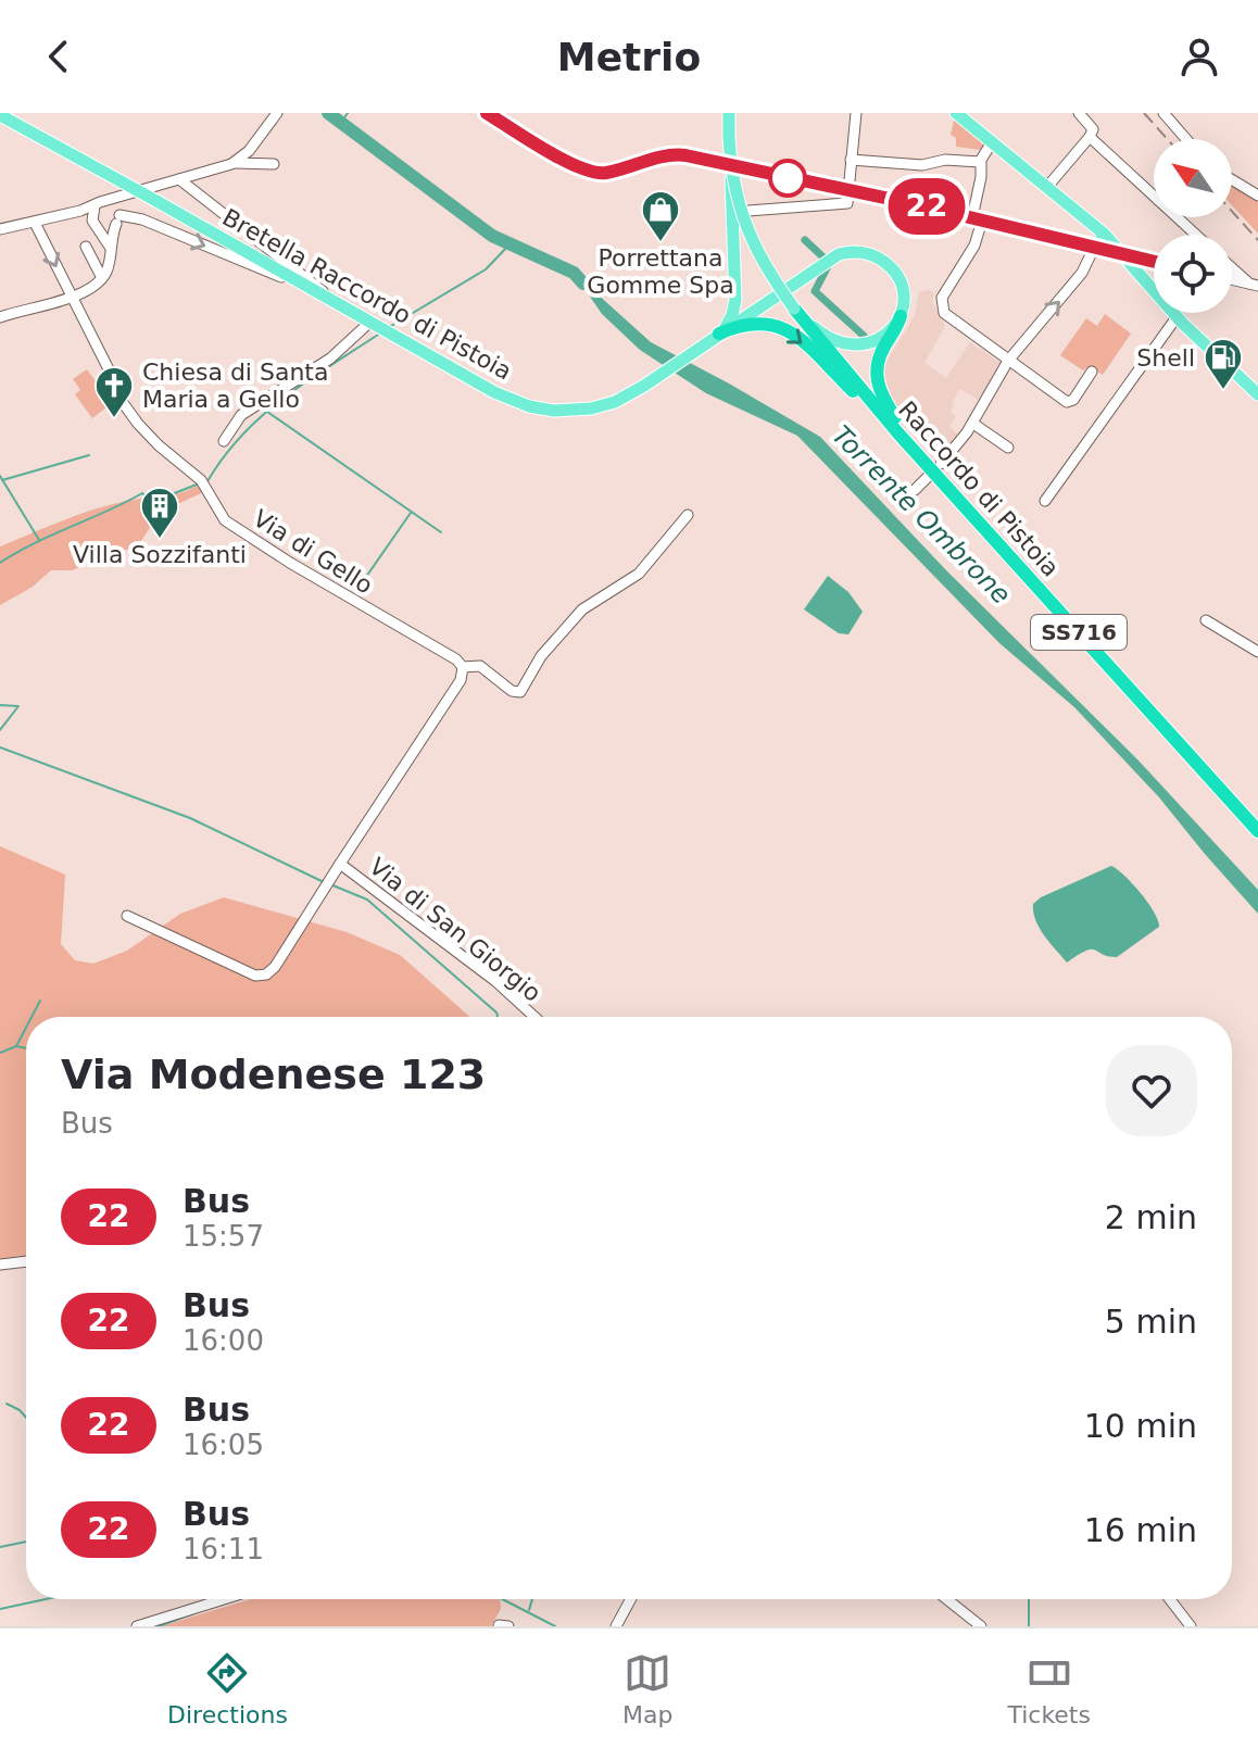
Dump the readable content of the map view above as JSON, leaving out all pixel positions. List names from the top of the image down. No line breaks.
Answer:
{"streets":{"highway":["Raccordo di Pistoia","SS716"],"main road":["Bretella Raccordo di Pistoia"],"street":["Via di Gello","Via di San Giorgio"]},"crossings":[["Via di Gello","Via di San Giorgio"]],"water":["Torrente Ombrone"],"places":{"shop":["Porrettana Gomme Spa"],"fuel station":["Shell"],"church":["Chiesa di Santa Maria a Gello"],"building":["Villa Sozzifanti"]},"lines":["bus line 22"],"north":"top left","page":{"header":"Metrio","on_map":"22","heading":["Via Modenese 123","Bus"],"list":[{"mark":"22","name":"Bus","note":"15:57","value":"2 min"},{"mark":"22","name":"Bus","note":"16:00","value":"5 min"},{"mark":"22","name":"Bus","note":"16:05","value":"10 min"},{"mark":"22","name":"Bus","note":"16:11","value":"16 min"}],"tabs":["Directions","Map","Tickets"]}}
